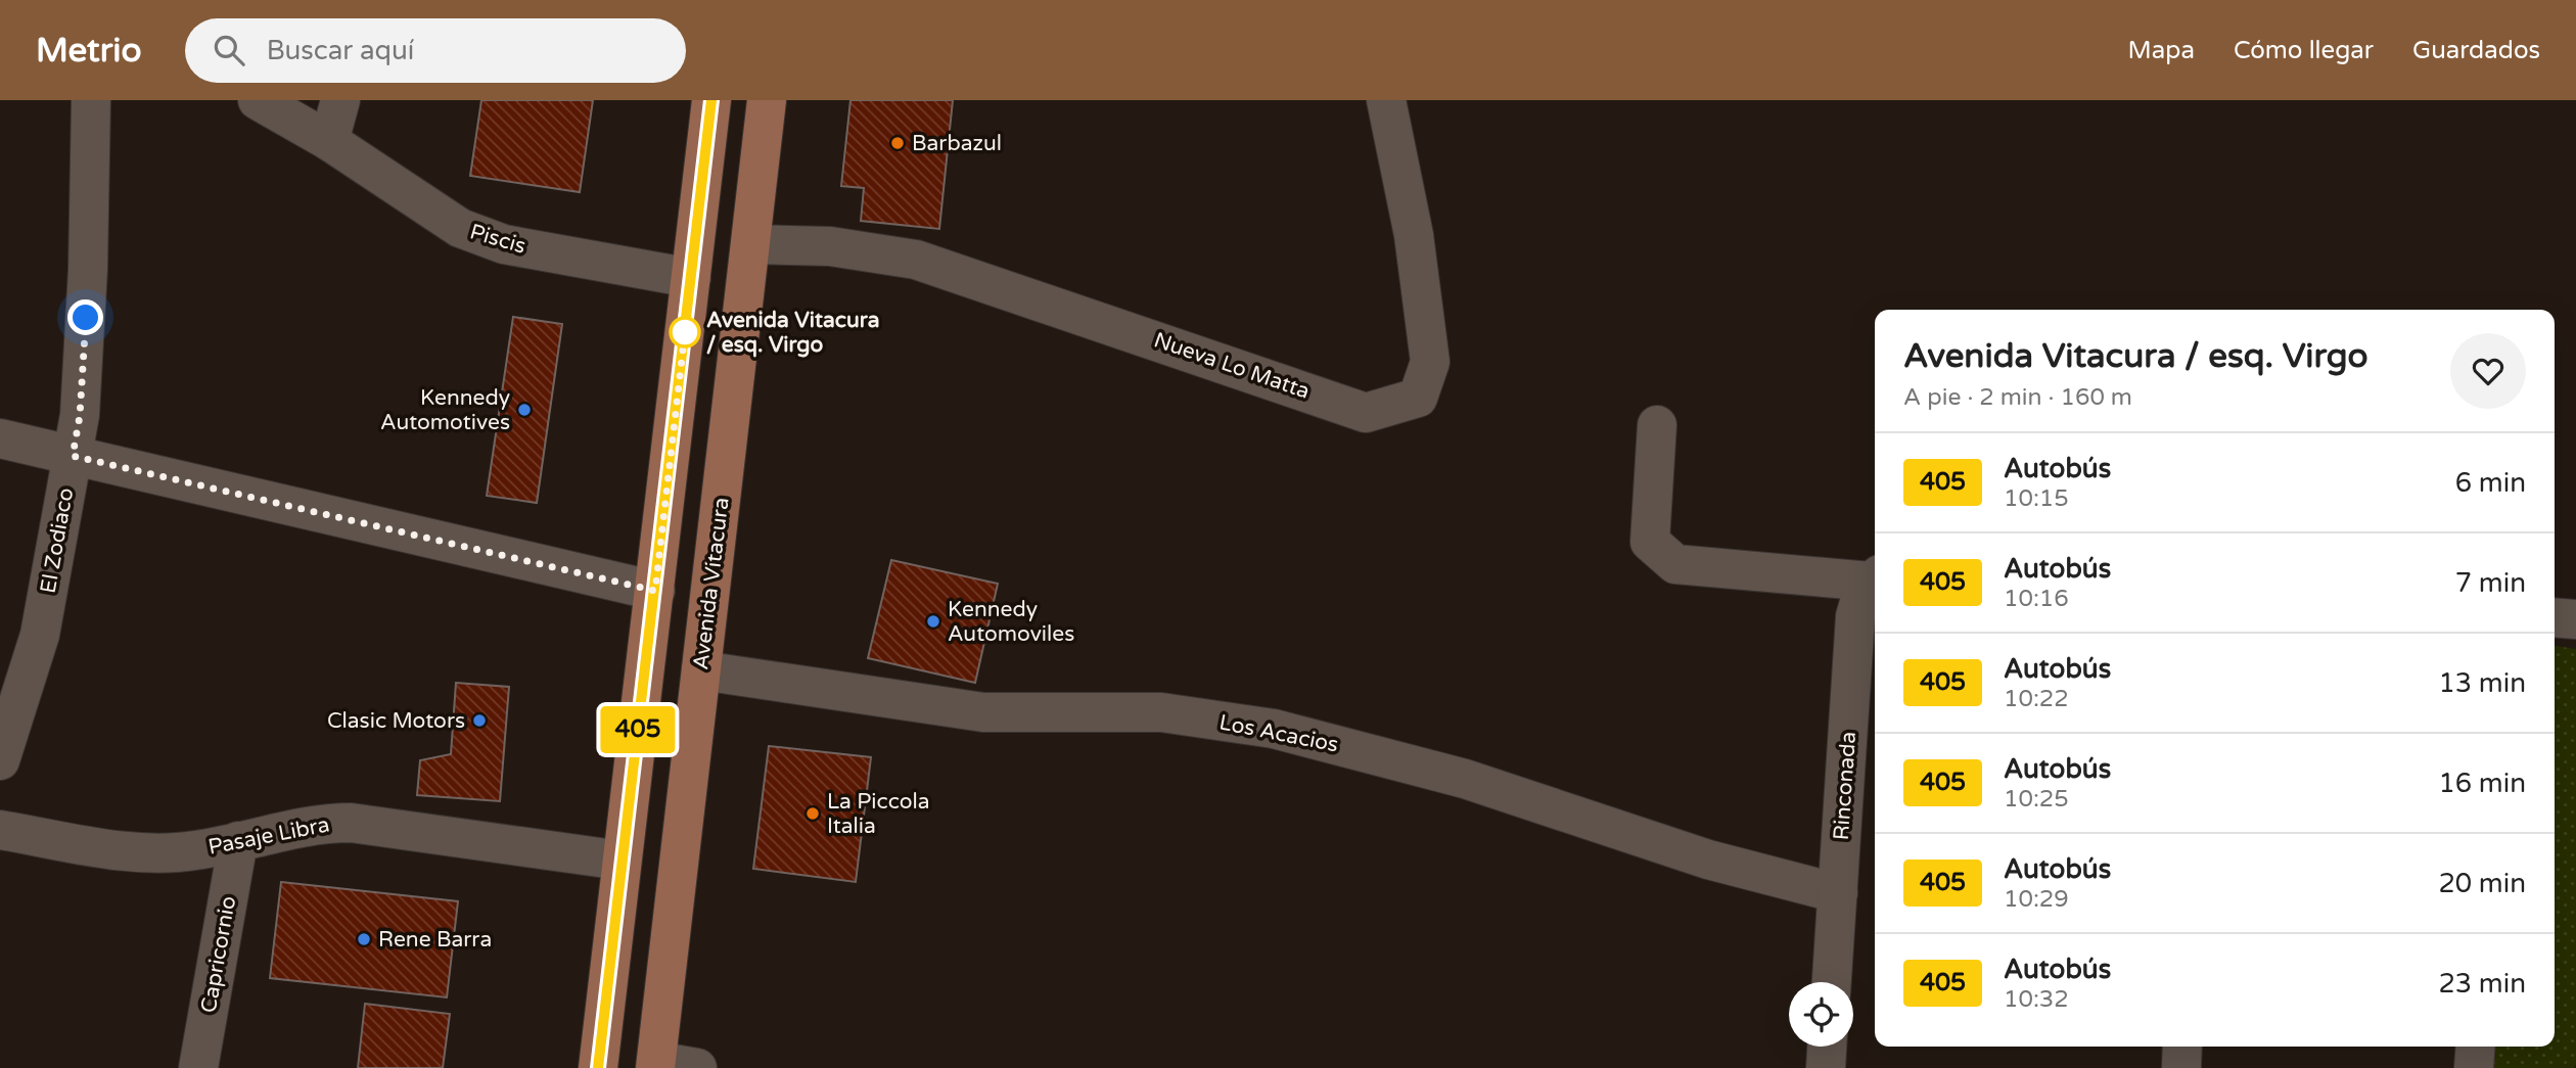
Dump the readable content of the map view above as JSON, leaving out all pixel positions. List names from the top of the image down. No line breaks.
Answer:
{"streets":{"main road":["Avenida Vitacura"],"street":["Piscis","Nueva Lo Matta","El Zodiaco","Los Acacios","Rinconada","Pasaje Libra","Capricornio"]},"crossings":[["Nueva Lo Matta","Avenida Vitacura"],["Avenida Vitacura","Los Acacios"],["Los Acacios","Rinconada"],["Pasaje Libra","Capricornio"]],"places":["Barbazul","Avenida Vitacura / esq. Virgo","Kennedy Automotives","Kennedy Automoviles","Clasic Motors","La Piccola Italia","Rene Barra"],"lines":["bus line 405"],"page":{"header":"Metrio","search":"Buscar aquí","nav":["Mapa","Cómo llegar","Guardados"],"on_map":"405","heading":["Avenida Vitacura / esq. Virgo","A pie · 2 min · 160 m"],"list":[{"mark":"405","name":"Autobús","note":"10:15","value":"6 min"},{"mark":"405","name":"Autobús","note":"10:16","value":"7 min"},{"mark":"405","name":"Autobús","note":"10:22","value":"13 min"},{"mark":"405","name":"Autobús","note":"10:25","value":"16 min"},{"mark":"405","name":"Autobús","note":"10:29","value":"20 min"},{"mark":"405","name":"Autobús","note":"10:32","value":"23 min"}]}}
